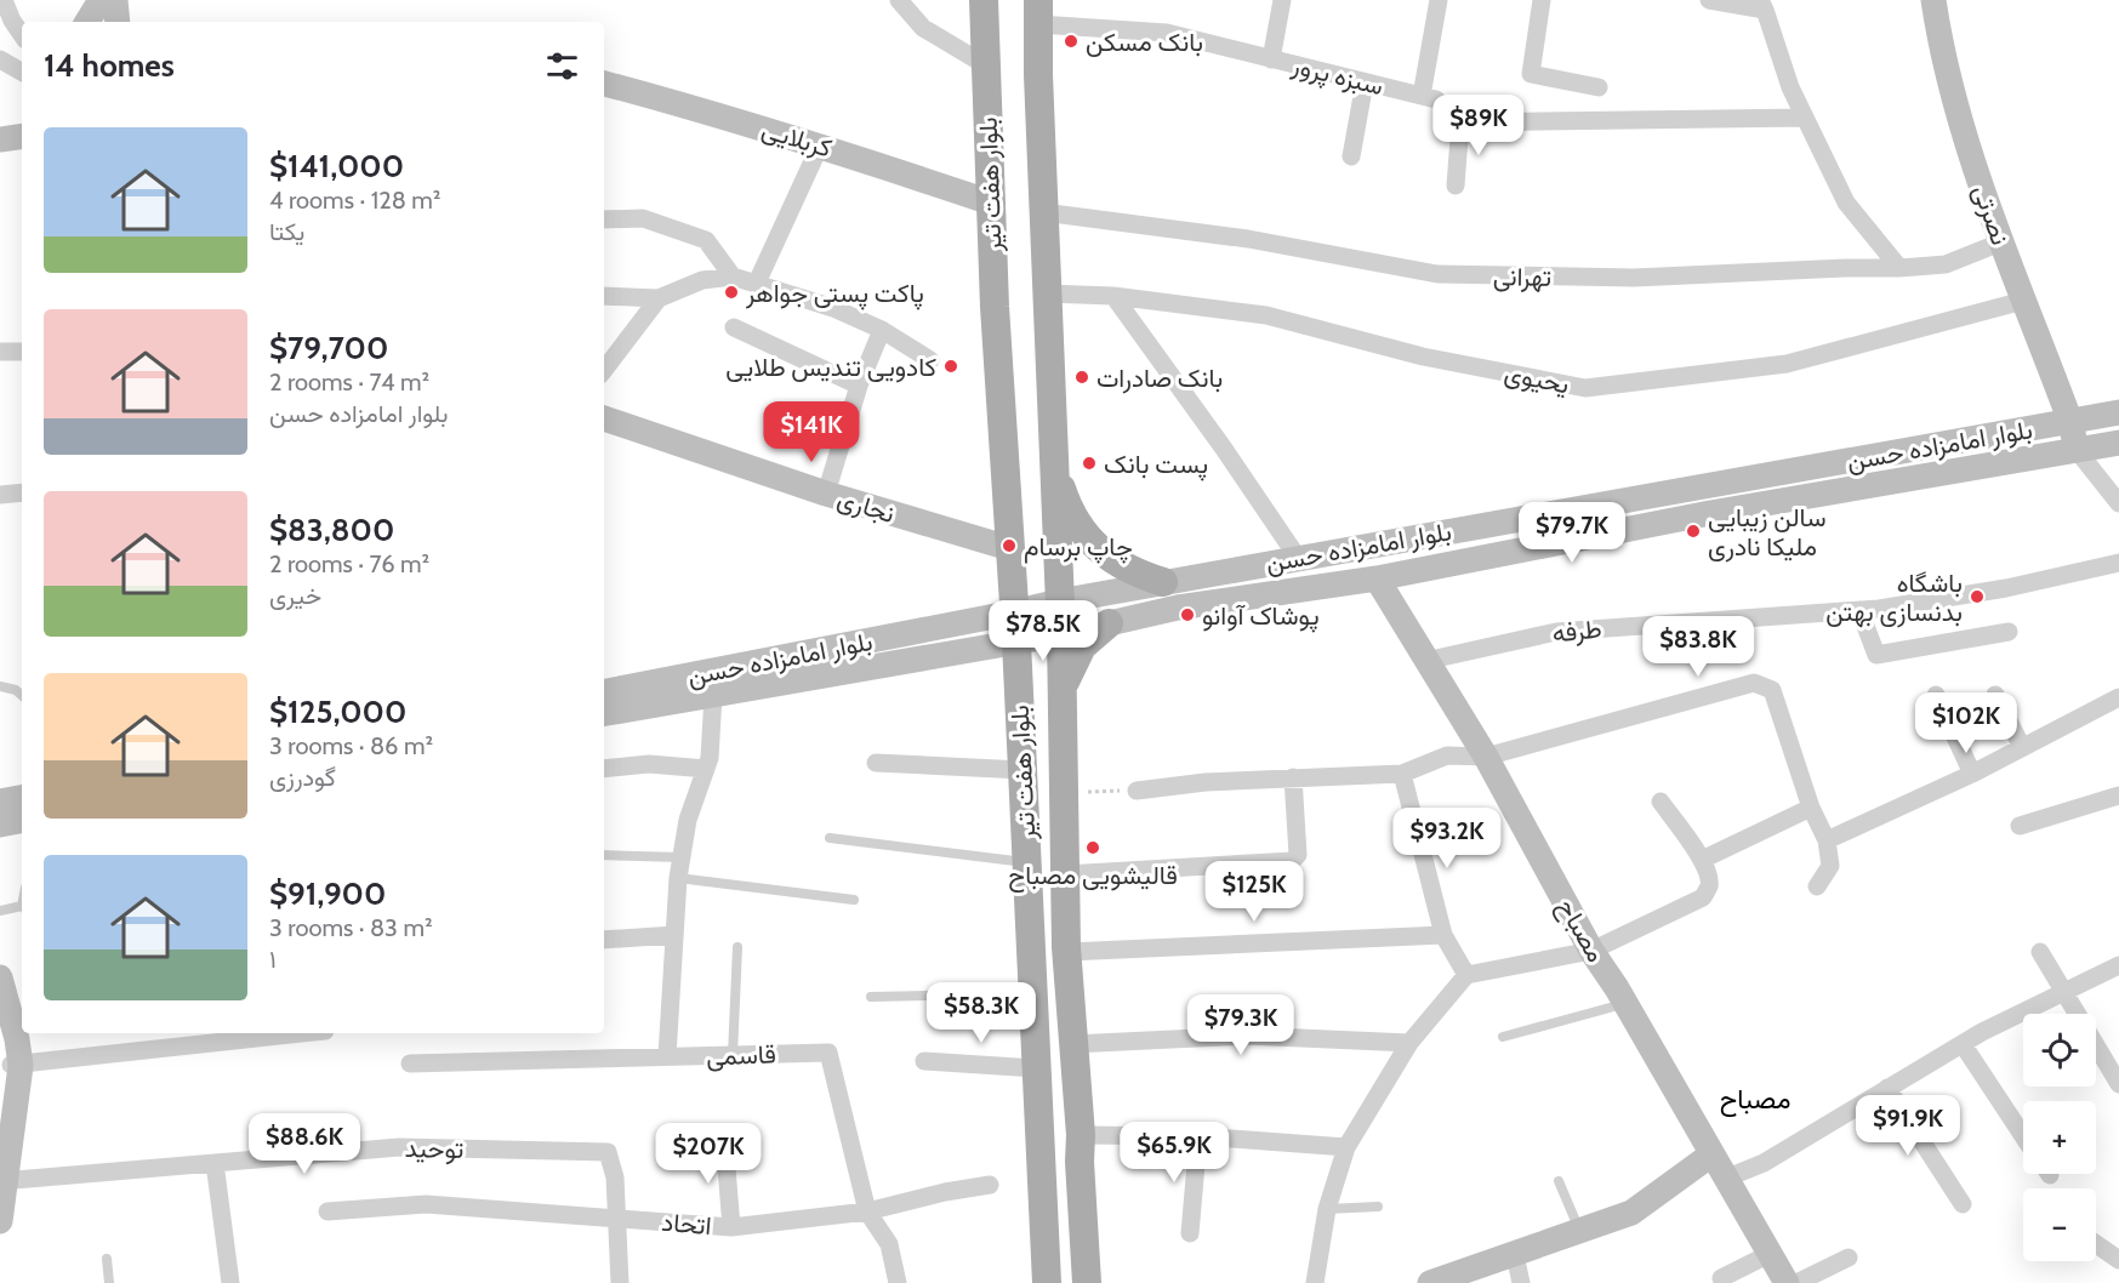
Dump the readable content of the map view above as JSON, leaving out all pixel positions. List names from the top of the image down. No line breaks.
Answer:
{"streets":{"main road":["کربلایی","بلوار هفت تیر","نصرتی","بلوار امامزاده حسن","نجاری","مصباح"],"street":["سبزه پرور","تهرانی","یحیوی","طرفه","قاسمی","توحید","اتحاد"]},"crossings":[["سبزه پرور","بلوار هفت تیر"],["کربلایی","بلوار هفت تیر"],["بلوار هفت تیر","تهرانی"],["بلوار هفت تیر","یحیوی"],["بلوار هفت تیر","بلوار امامزاده حسن"],["بلوار هفت تیر","نجاری"],["نصرتی","تهرانی"],["نصرتی","یحیوی"],["نصرتی","بلوار امامزاده حسن"],["بلوار امامزاده حسن","مصباح"],["طرفه","مصباح"],["قاسمی","اتحاد"],["توحید","اتحاد"]],"districts":["مصباح"],"places":["بانک مسکن","پاکت پستی جواهر","کادویی تندیس طلایی","بانک صادرات","پست بانک","سالن زیبایی ملیکا نادری","چاپ برسام","باشگاه بدنسازی بهتن","پوشاک آوانو","قالیشویی مصباح"],"page":{"heading":"14 homes","price":["$89K","$141K","$79.7K","$78.5K","$83.8K","$102K","$93.2K","$125K","$58.3K","$79.3K","$91.9K","$88.6K","$65.9K","$207K"],"list":[{"name":"$141,000","note":"4 rooms · 128 m² · یکتا"},{"name":"$79,700","note":"2 rooms · 74 m² · بلوار امامزاده حسن"},{"name":"$83,800","note":"2 rooms · 76 m² · خیری"},{"name":"$125,000","note":"3 rooms · 86 m² · گودرزی"},{"name":"$91,900","note":"3 rooms · 83 m² · ۱"}],"map_buttons":["+","−"]}}
